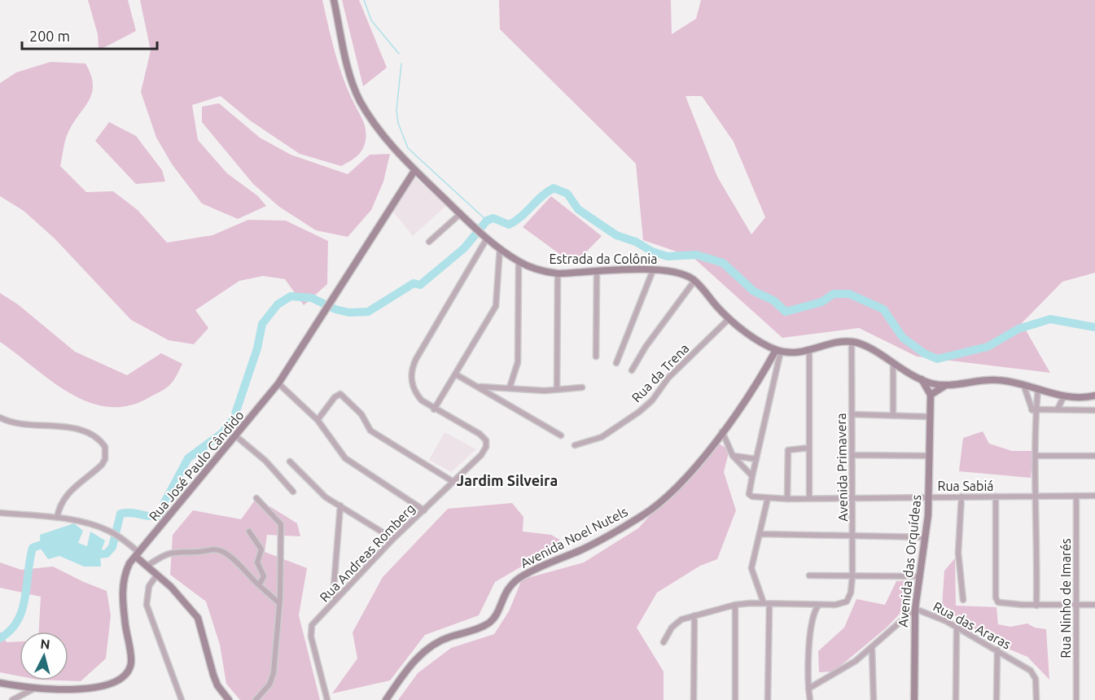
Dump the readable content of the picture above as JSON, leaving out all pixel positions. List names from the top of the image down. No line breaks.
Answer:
{"streets":{"street":["Estrada da Colônia","Rua da Trena","Rua José Paulo Cândido","Avenida Primavera","Rua Sabiá","Avenida Noel Nutels","Rua Andreas Romberg","Avenida das Orquídeas","Rua Ninho de Imarés","Rua das Araras"]},"crossings":[["Estrada da Colônia","Rua da Trena"],["Estrada da Colônia","Rua José Paulo Cândido"],["Estrada da Colônia","Avenida Noel Nutels"],["Avenida Primavera","Rua Sabiá"],["Rua Sabiá","Avenida das Orquídeas"],["Rua Sabiá","Rua Ninho de Imarés"],["Avenida das Orquídeas","Rua das Araras"]],"districts":["Jardim Silveira"],"scale_bar":"200 m","north":"top"}
